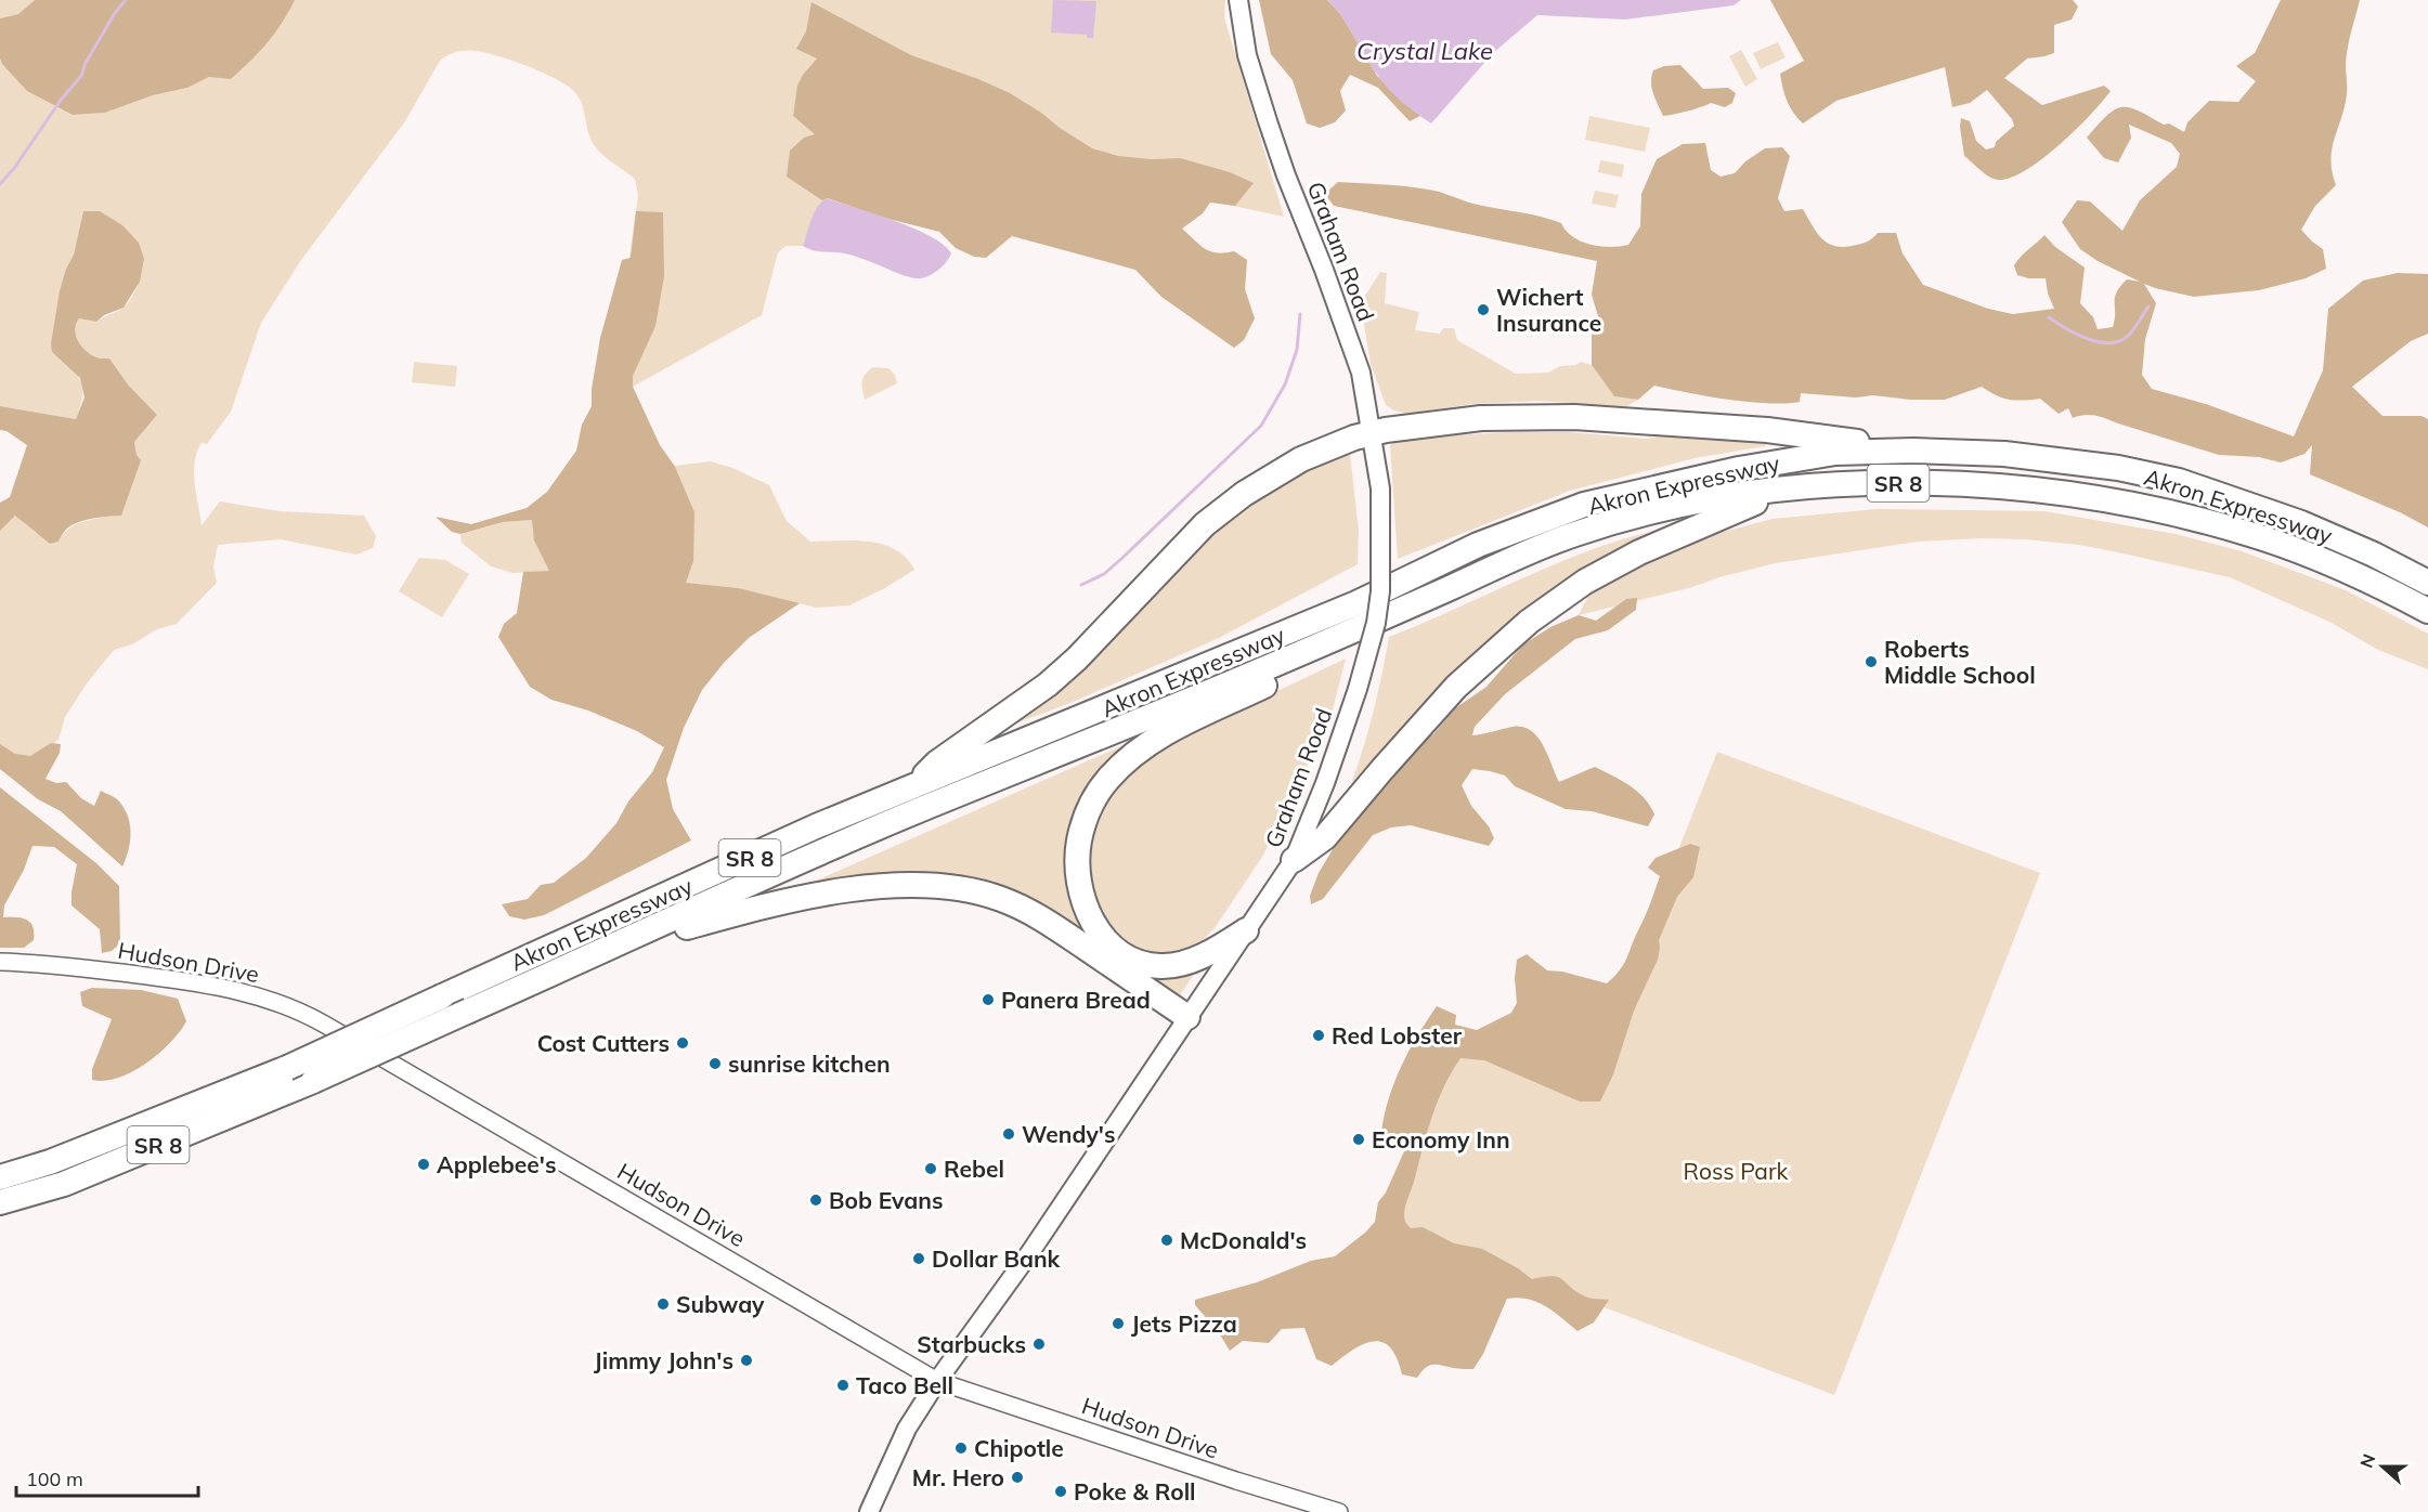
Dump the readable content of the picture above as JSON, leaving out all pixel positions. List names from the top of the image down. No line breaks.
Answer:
{"streets":{"highway":["SR 8","Akron Expressway"],"main road":["Graham Road"],"street":["Hudson Drive"]},"crossings":[["Graham Road","Hudson Drive"]],"water":["Crystal Lake"],"parks":["Ross Park"],"places":["Wichert Insurance","Roberts Middle School","Panera Bread","Red Lobster","Cost Cutters","sunrise kitchen","Wendy's","Economy Inn","Applebee's","Rebel","Bob Evans","McDonald's","Dollar Bank","Subway","Jets Pizza","Starbucks","Jimmy John's","Taco Bell","Chipotle","Mr. Hero","Poke & Roll"],"scale_bar":"100 m","north":"left"}
